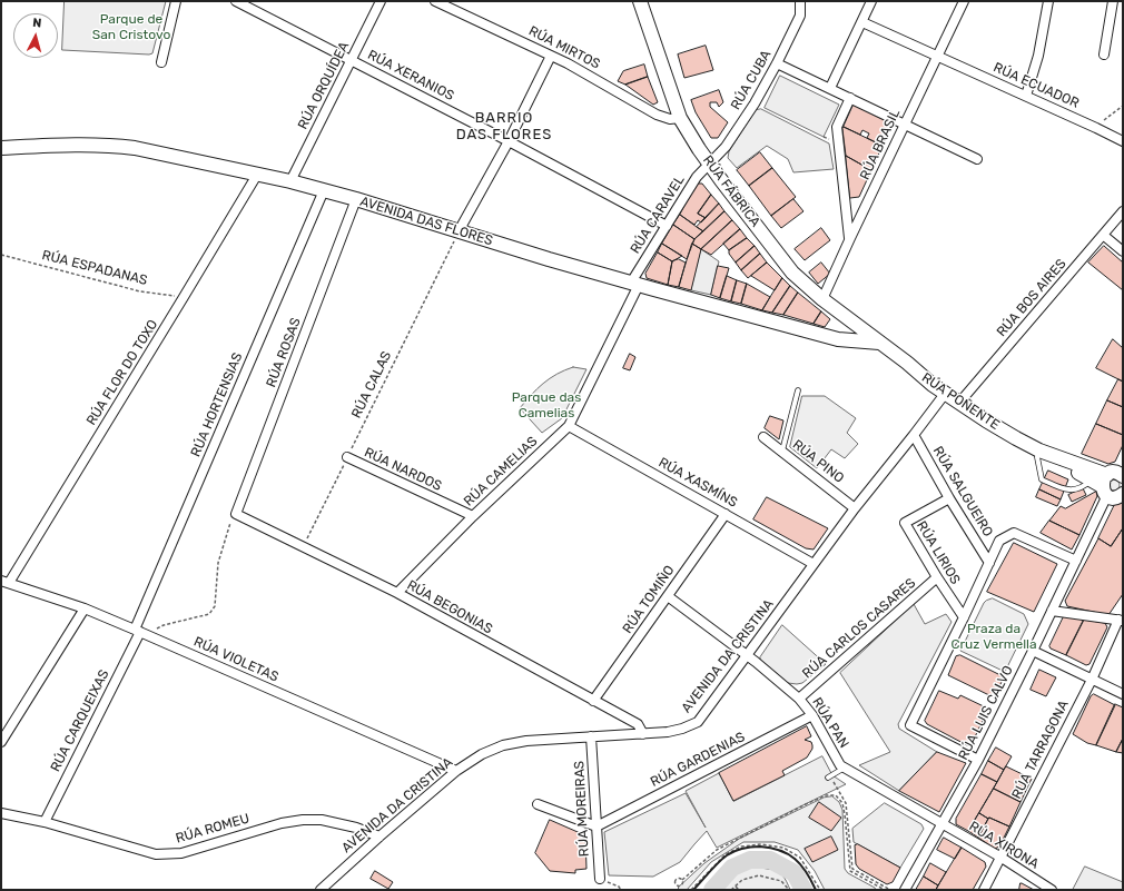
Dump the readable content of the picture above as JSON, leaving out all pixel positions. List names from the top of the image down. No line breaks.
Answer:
{"streets":{"street":["RÚA MIRTOS","RÚA XERANIOS","RÚA CUBA","RÚA ORQUÍDEA","RÚA ECUADOR","RÚA BRASIL","RÚA FÁBRICA","RÚA CARAVEL","AVENIDA DAS FLORES","RÚA BOS AIRES","RÚA ROSAS","RÚA FLOR DO TOXO","RÚA POÑENTE","RÚA HORTENSIAS","RÚA PINO","RÚA NARDOS","RÚA CAMELIAS","RÚA XASMÍNS","RÚA SALGUEIRO","RÚA LIRIOS","RÚA TOMIÑO","RÚA BEGONIAS","RÚA CARLOS CASARES","AVENIDA DA CRISTINA","RÚA VIOLETAS","RÚA LUIS CALVO","RÚA CARQUEIXAS","RÚA PAN","RÚA TARRAGONA","RÚA GARDENIAS","RÚA MOREIRAS","RÚA ROMEU","RÚA XIRONA"],"path":["RÚA ESPADANAS","RÚA CALAS"]},"crossings":[["RÚA MIRTOS","RÚA FÁBRICA"],["RÚA XERANIOS","RÚA ORQUÍDEA"],["RÚA XERANIOS","RÚA CARAVEL"],["RÚA CUBA","RÚA FÁBRICA"],["RÚA CUBA","RÚA CARAVEL"],["RÚA ORQUÍDEA","AVENIDA DAS FLORES"],["RÚA ECUADOR","RÚA BRASIL"],["RÚA BRASIL","RÚA FÁBRICA"],["RÚA FÁBRICA","RÚA CARAVEL"],["RÚA FÁBRICA","AVENIDA DAS FLORES"],["RÚA FÁBRICA","RÚA POÑENTE"],["RÚA CARAVEL","AVENIDA DAS FLORES"],["RÚA CARAVEL","RÚA CAMELIAS"],["AVENIDA DAS FLORES","RÚA ROSAS"],["AVENIDA DAS FLORES","RÚA FLOR DO TOXO"],["AVENIDA DAS FLORES","RÚA CALAS"],["AVENIDA DAS FLORES","RÚA POÑENTE"],["AVENIDA DAS FLORES","RÚA HORTENSIAS"],["AVENIDA DAS FLORES","RÚA CAMELIAS"],["RÚA ESPADANAS","RÚA FLOR DO TOXO"],["RÚA BOS AIRES","RÚA POÑENTE"],["RÚA ROSAS","RÚA BEGONIAS"],["RÚA FLOR DO TOXO","RÚA VIOLETAS"],["RÚA CALAS","RÚA NARDOS"],["RÚA CALAS","RÚA BEGONIAS"],["RÚA POÑENTE","AVENIDA DA CRISTINA"],["RÚA POÑENTE","RÚA LUIS CALVO"],["RÚA HORTENSIAS","RÚA VIOLETAS"],["RÚA HORTENSIAS","RÚA CARQUEIXAS"],["RÚA PINO","AVENIDA DA CRISTINA"],["RÚA NARDOS","RÚA CAMELIAS"],["RÚA CAMELIAS","RÚA XASMÍNS"],["RÚA CAMELIAS","RÚA BEGONIAS"],["RÚA XASMÍNS","RÚA TOMIÑO"],["RÚA XASMÍNS","AVENIDA DA CRISTINA"],["RÚA SALGUEIRO","RÚA LIRIOS"],["RÚA SALGUEIRO","AVENIDA DA CRISTINA"],["RÚA LIRIOS","RÚA CARLOS CASARES"],["RÚA TOMIÑO","RÚA BEGONIAS"],["RÚA TOMIÑO","RÚA PAN"],["RÚA BEGONIAS","AVENIDA DA CRISTINA"],["RÚA CARLOS CASARES","RÚA PAN"],["AVENIDA DA CRISTINA","RÚA VIOLETAS"],["AVENIDA DA CRISTINA","RÚA PAN"],["AVENIDA DA CRISTINA","RÚA MOREIRAS"],["AVENIDA DA CRISTINA","RÚA ROMEU"],["RÚA VIOLETAS","RÚA CARQUEIXAS"],["RÚA LUIS CALVO","RÚA PAN"],["RÚA LUIS CALVO","RÚA XIRONA"],["RÚA CARQUEIXAS","RÚA ROMEU"],["RÚA PAN","RÚA GARDENIAS"],["RÚA PAN","RÚA XIRONA"],["RÚA TARRAGONA","RÚA XIRONA"],["RÚA GARDENIAS","RÚA MOREIRAS"]],"districts":["BARRIO DAS FLORES"],"parks":["Parque de San Cristovo","Parque das Camelias","Praza da Cruz Vermella"],"north":"top"}
